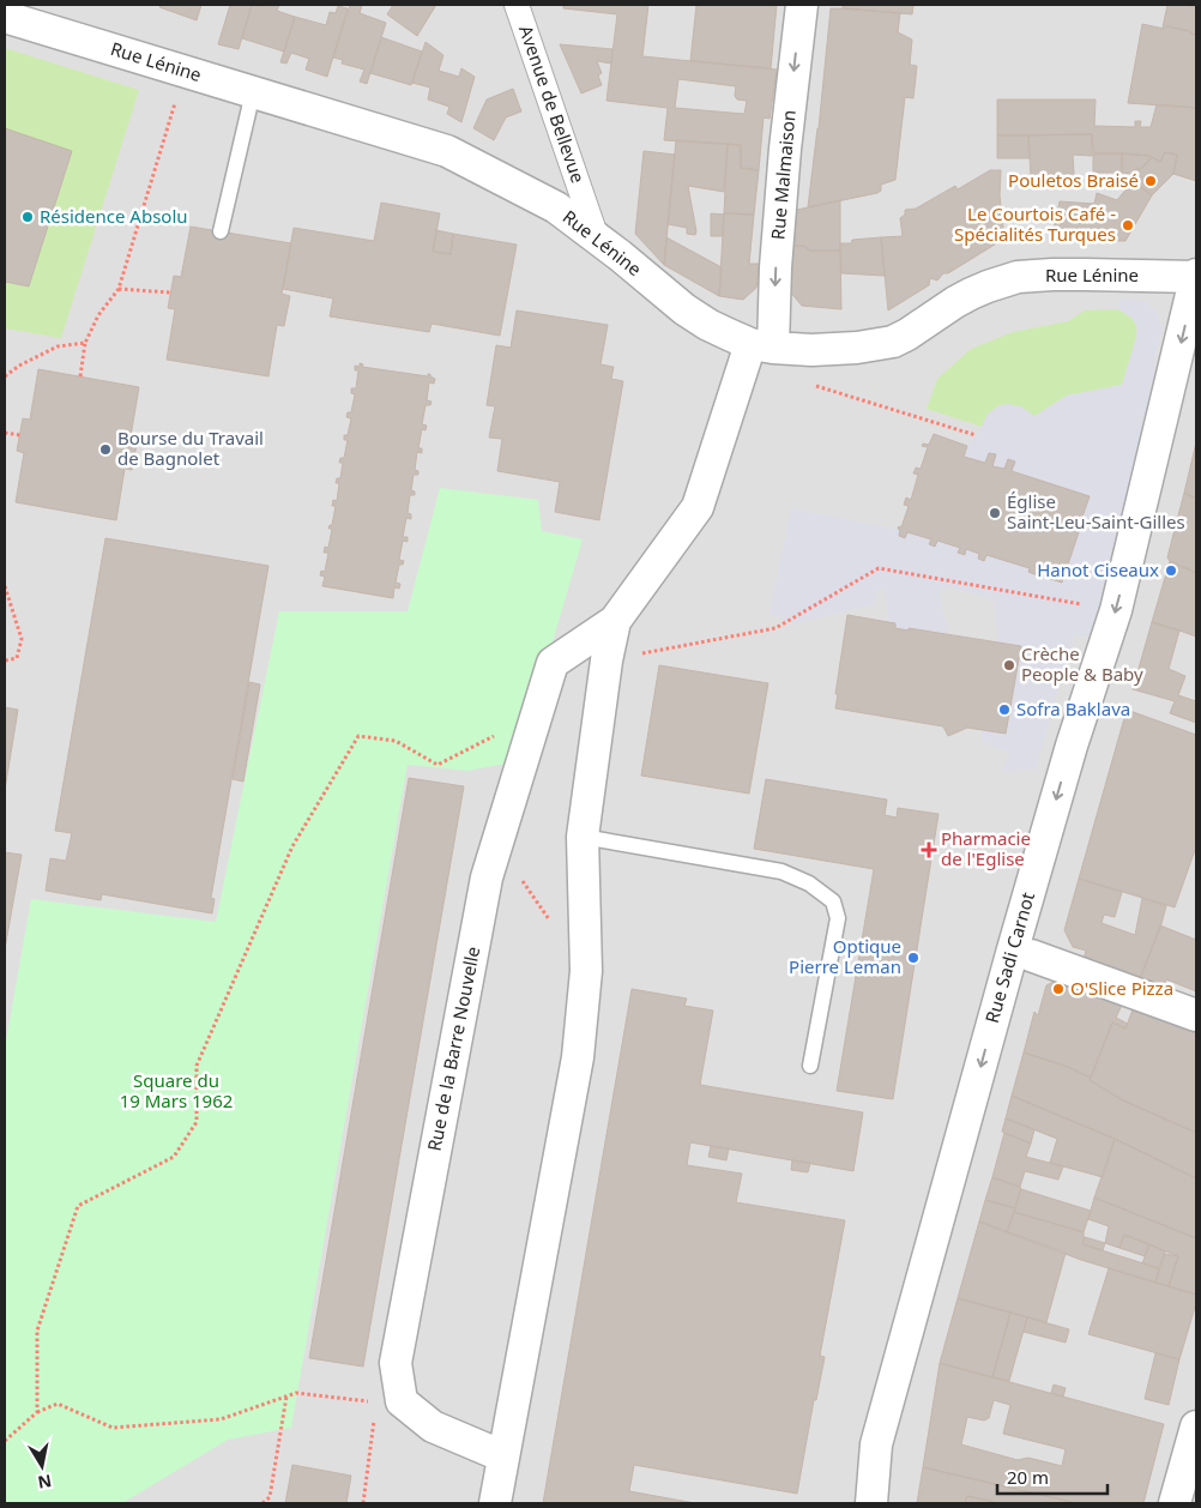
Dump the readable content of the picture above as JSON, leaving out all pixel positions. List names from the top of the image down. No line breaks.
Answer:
{"streets":{"street":["Rue Lénine","Avenue de Bellevue","Rue Malmaison","Rue Sadi Carnot","Rue de la Barre Nouvelle"]},"crossings":[["Rue Lénine","Avenue de Bellevue"],["Rue Lénine","Rue Malmaison"],["Rue Lénine","Rue Sadi Carnot"],["Rue Lénine","Rue de la Barre Nouvelle"],["Rue Malmaison","Rue de la Barre Nouvelle"]],"one_way":["Rue Malmaison","Rue Sadi Carnot"],"parks":["Square du 19 Mars 1962"],"places":{"other":["Pouletos Braisé","Résidence Absolu","Le Courtois Café - Spécialités Turques","Bourse du Travail de Bagnolet","Église Saint-Leu-Saint-Gilles","Hanot Ciseaux","Crèche People & Baby","Sofra Baklava","Optique Pierre Leman","O'Slice Pizza"],"health":["Pharmacie de l'Eglise"]},"scale_bar":"20 m","north":"bottom"}
